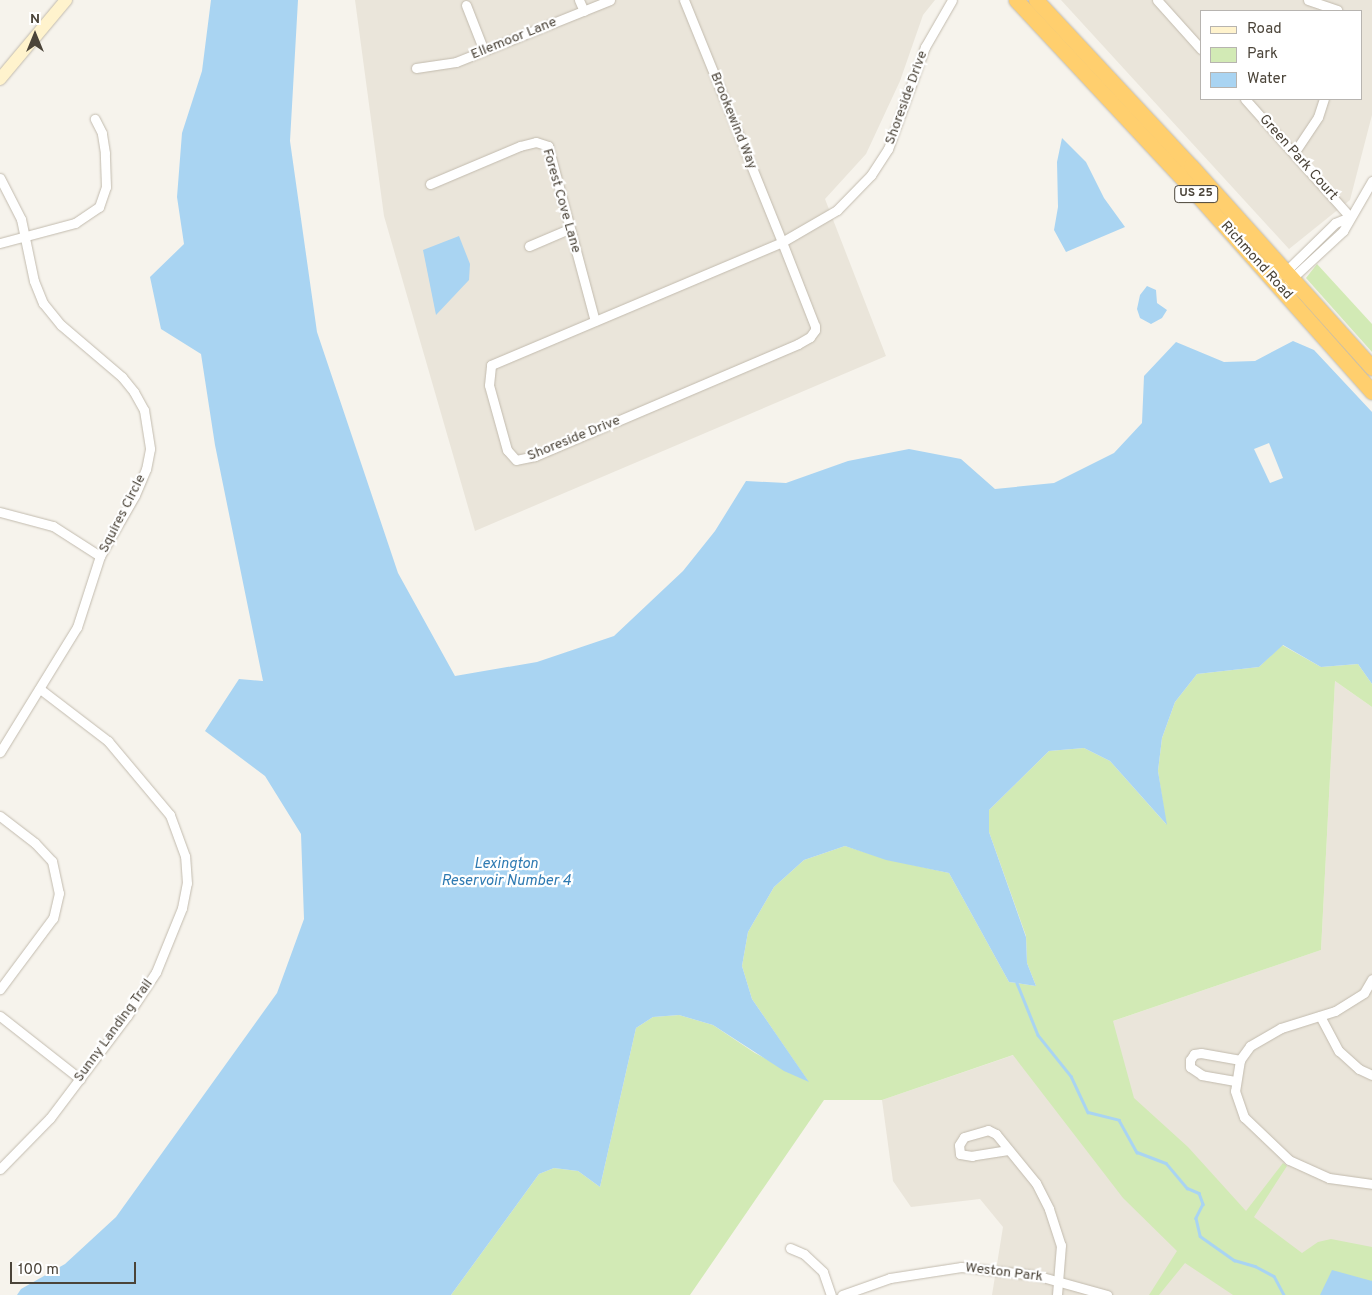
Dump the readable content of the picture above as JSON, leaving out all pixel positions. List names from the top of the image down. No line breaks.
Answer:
{"streets":{"highway":["US 25","Richmond Road"],"street":["Ellemoor Lane","Shoreside Drive","Brookewind Way","Green Park Court","Forest Cove Lane","Squires Circle","Sunny Landing Trail","Weston Park"]},"crossings":[["Shoreside Drive","Brookewind Way"],["Shoreside Drive","Forest Cove Lane"],["Squires Circle","Sunny Landing Trail"]],"water":["Lexington Reservoir Number 4"],"legend":["Road","Park","Water"],"scale_bar":"100 m","north":"top"}
